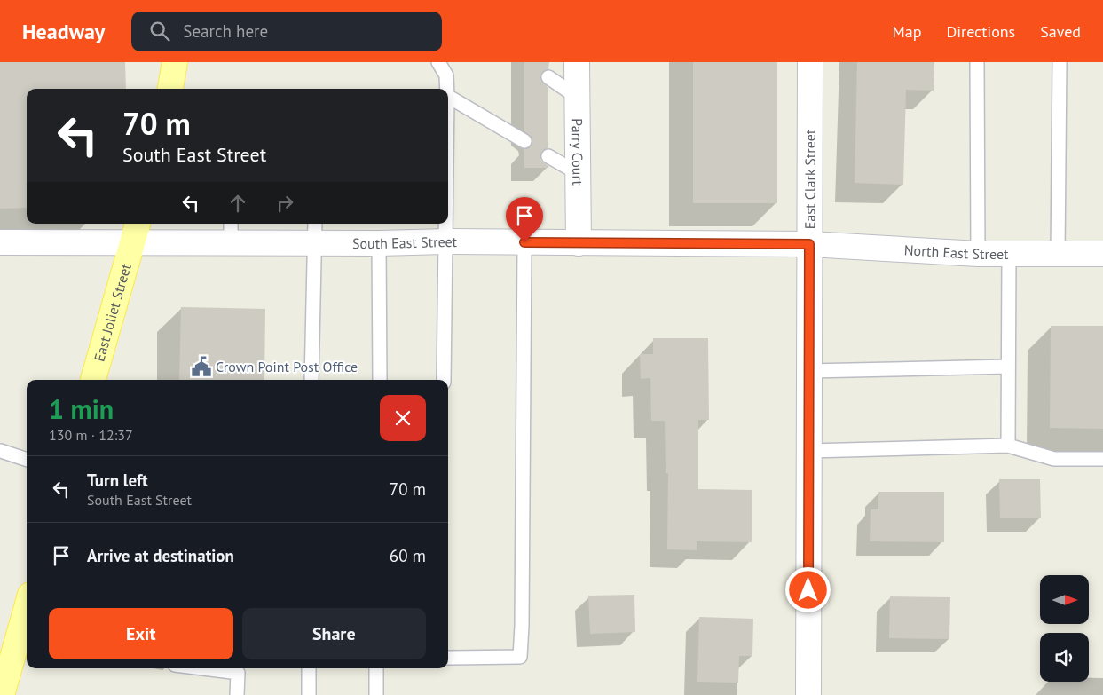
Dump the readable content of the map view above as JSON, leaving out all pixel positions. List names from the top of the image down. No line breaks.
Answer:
{"streets":{"main road":["East Joliet Street"],"street":["Parry Court","East Clark Street","South East Street","North East Street"]},"crossings":[["Parry Court","South East Street"],["East Clark Street","South East Street"],["East Clark Street","North East Street"],["South East Street","North East Street"],["South East Street","East Joliet Street"]],"places":{"public building":["Crown Point Post Office"]},"north":"right","page":{"header":"Headway","search":"Search here","nav":["Map","Directions","Saved"],"turn":["70 m","South East Street"],"heading":["1 min","130 m · 12:37"],"list":[{"name":"Turn left","note":"South East Street","value":"70 m"},{"name":"Arrive at destination","value":"60 m"}],"buttons":["Exit","Share"]}}
